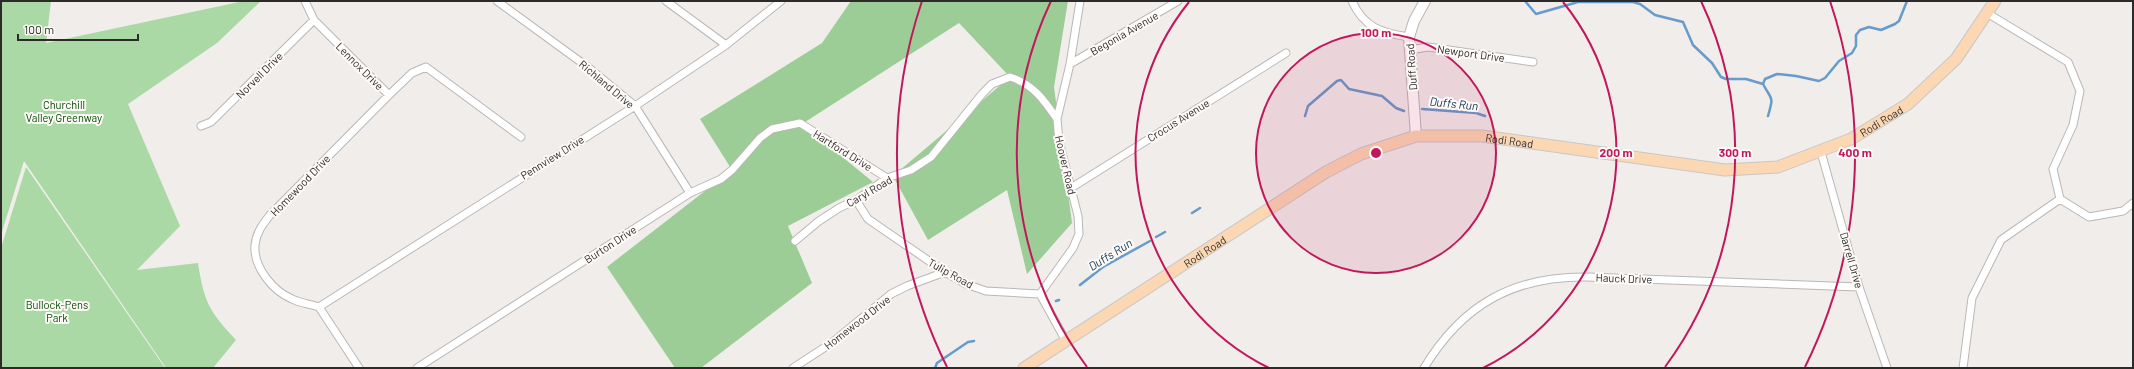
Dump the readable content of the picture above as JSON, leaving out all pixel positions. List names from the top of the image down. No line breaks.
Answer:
{"streets":{"main road":["Rodi Road"],"street":["Begonia Avenue","Newport Drive","Lennox Drive","Duff Road","Norvell Drive","Richland Drive","Crocus Avenue","Hartford Drive","Pennview Drive","Hoover Road","Homewood Drive","Caryl Road","Burton Drive","Darrell Drive","Tulip Road","Hauck Drive"]},"crossings":[["Begonia Avenue","Hoover Road"],["Newport Drive","Duff Road"],["Lennox Drive","Norvell Drive"],["Lennox Drive","Homewood Drive"],["Duff Road","Rodi Road"],["Richland Drive","Pennview Drive"],["Richland Drive","Burton Drive"],["Crocus Avenue","Hoover Road"],["Rodi Road","Darrell Drive"],["Hartford Drive","Caryl Road"],["Hartford Drive","Burton Drive"],["Pennview Drive","Homewood Drive"],["Hoover Road","Caryl Road"],["Hoover Road","Tulip Road"],["Homewood Drive","Tulip Road"],["Caryl Road","Tulip Road"],["Darrell Drive","Hauck Drive"]],"water":["Duffs Run"],"parks":["Churchill Valley Greenway","Bullock-Pens Park"],"scale_bar":"100 m","rings":["100 m","200 m","300 m","400 m"]}
